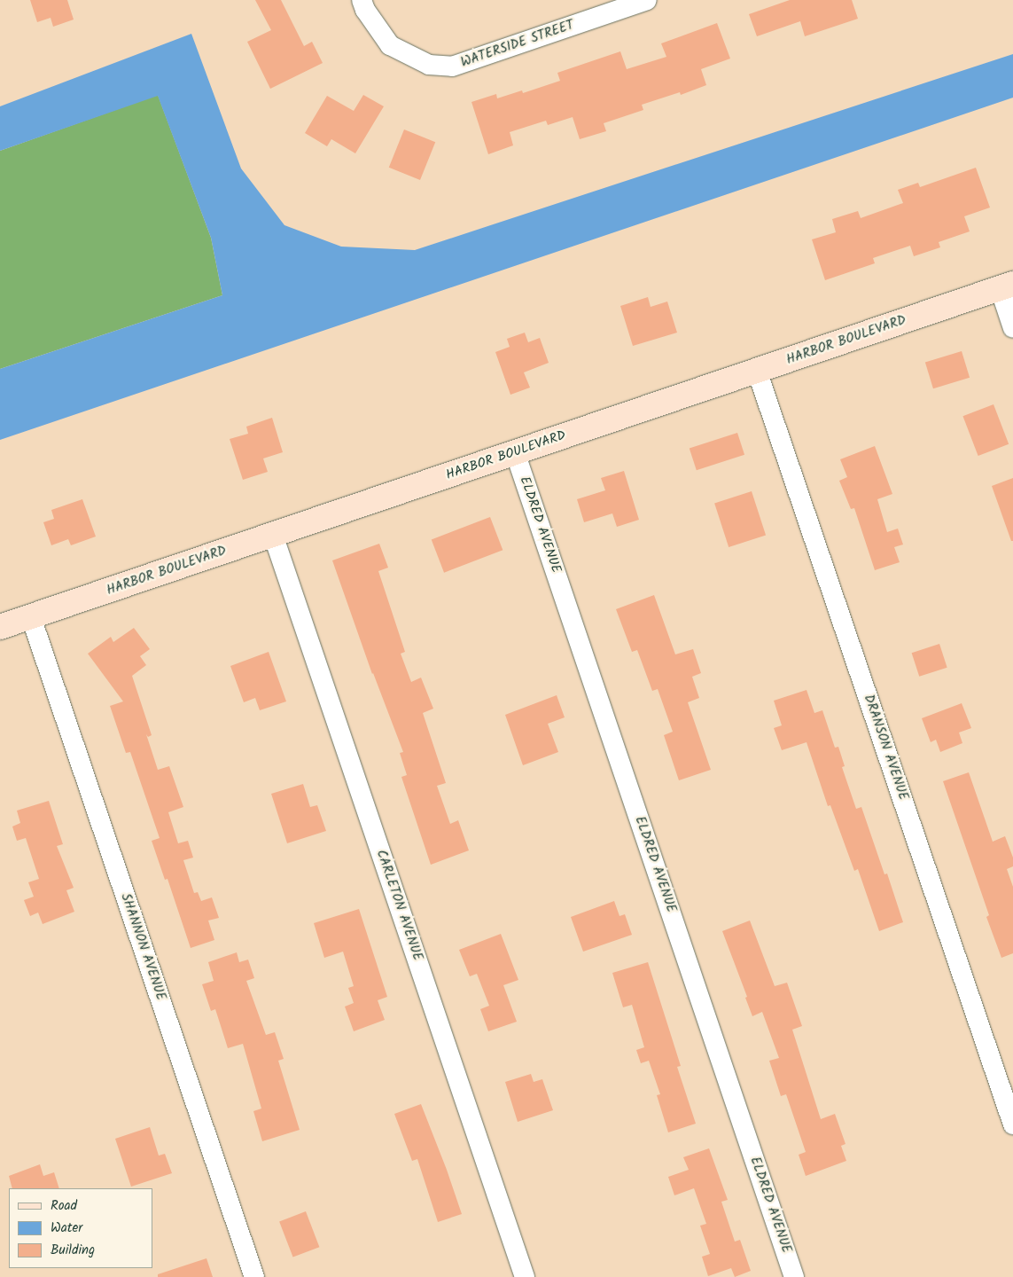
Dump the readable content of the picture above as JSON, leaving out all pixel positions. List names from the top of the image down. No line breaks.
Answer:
{"streets":{"street":["WATERSIDE STREET","HARBOR BOULEVARD","ELDRED AVENUE","DRANSON AVENUE","CARLETON AVENUE","SHANNON AVENUE"]},"crossings":[["HARBOR BOULEVARD","ELDRED AVENUE"],["HARBOR BOULEVARD","DRANSON AVENUE"],["HARBOR BOULEVARD","CARLETON AVENUE"],["HARBOR BOULEVARD","SHANNON AVENUE"]],"legend":["Road","Water","Building"]}
